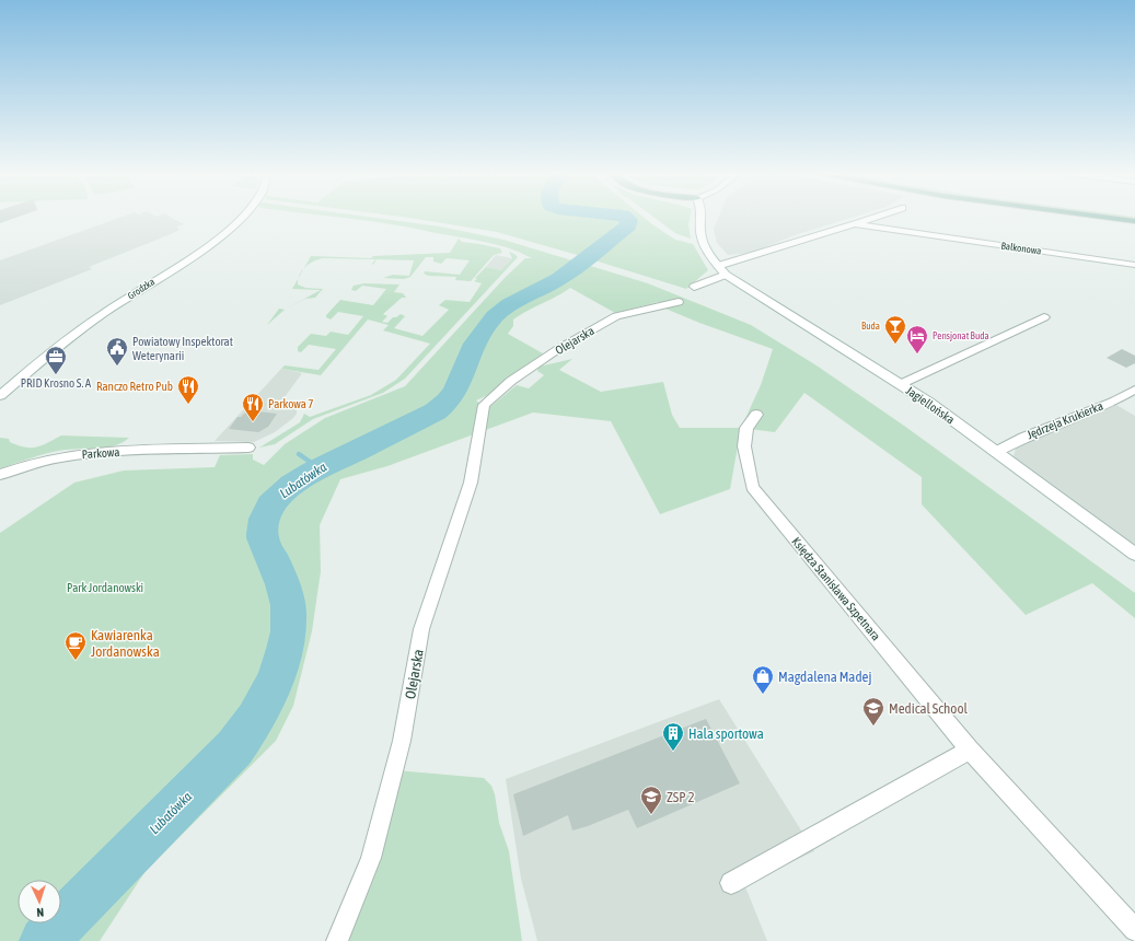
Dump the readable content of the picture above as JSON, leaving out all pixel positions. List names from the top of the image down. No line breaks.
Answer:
{"streets":{"street":["Balkonowa","Grodzka","Olejarska","Jagiellońska","Jędrzeja Krukierka","Parkowa","Księdza Stanisława Szpetnara"]},"crossings":[["Jagiellońska","Jędrzeja Krukierka"]],"water":["Lubatówka"],"parks":["Park Jordanowski"],"places":{"bar":["Buda"],"hotel":["Pensjonat Buda"],"public building":["Powiatowy Inspektorat Weterynarii"],"office":["PRID Krosno S. A"],"restaurant":["Ranczo Retro Pub","Parkowa 7"],"cafe":["Kawiarenka Jordanowska"],"shop":["Magdalena Madej"],"school or university":["Medical School","ZSP 2"],"building":["Hala sportowa"]},"north":"bottom"}
